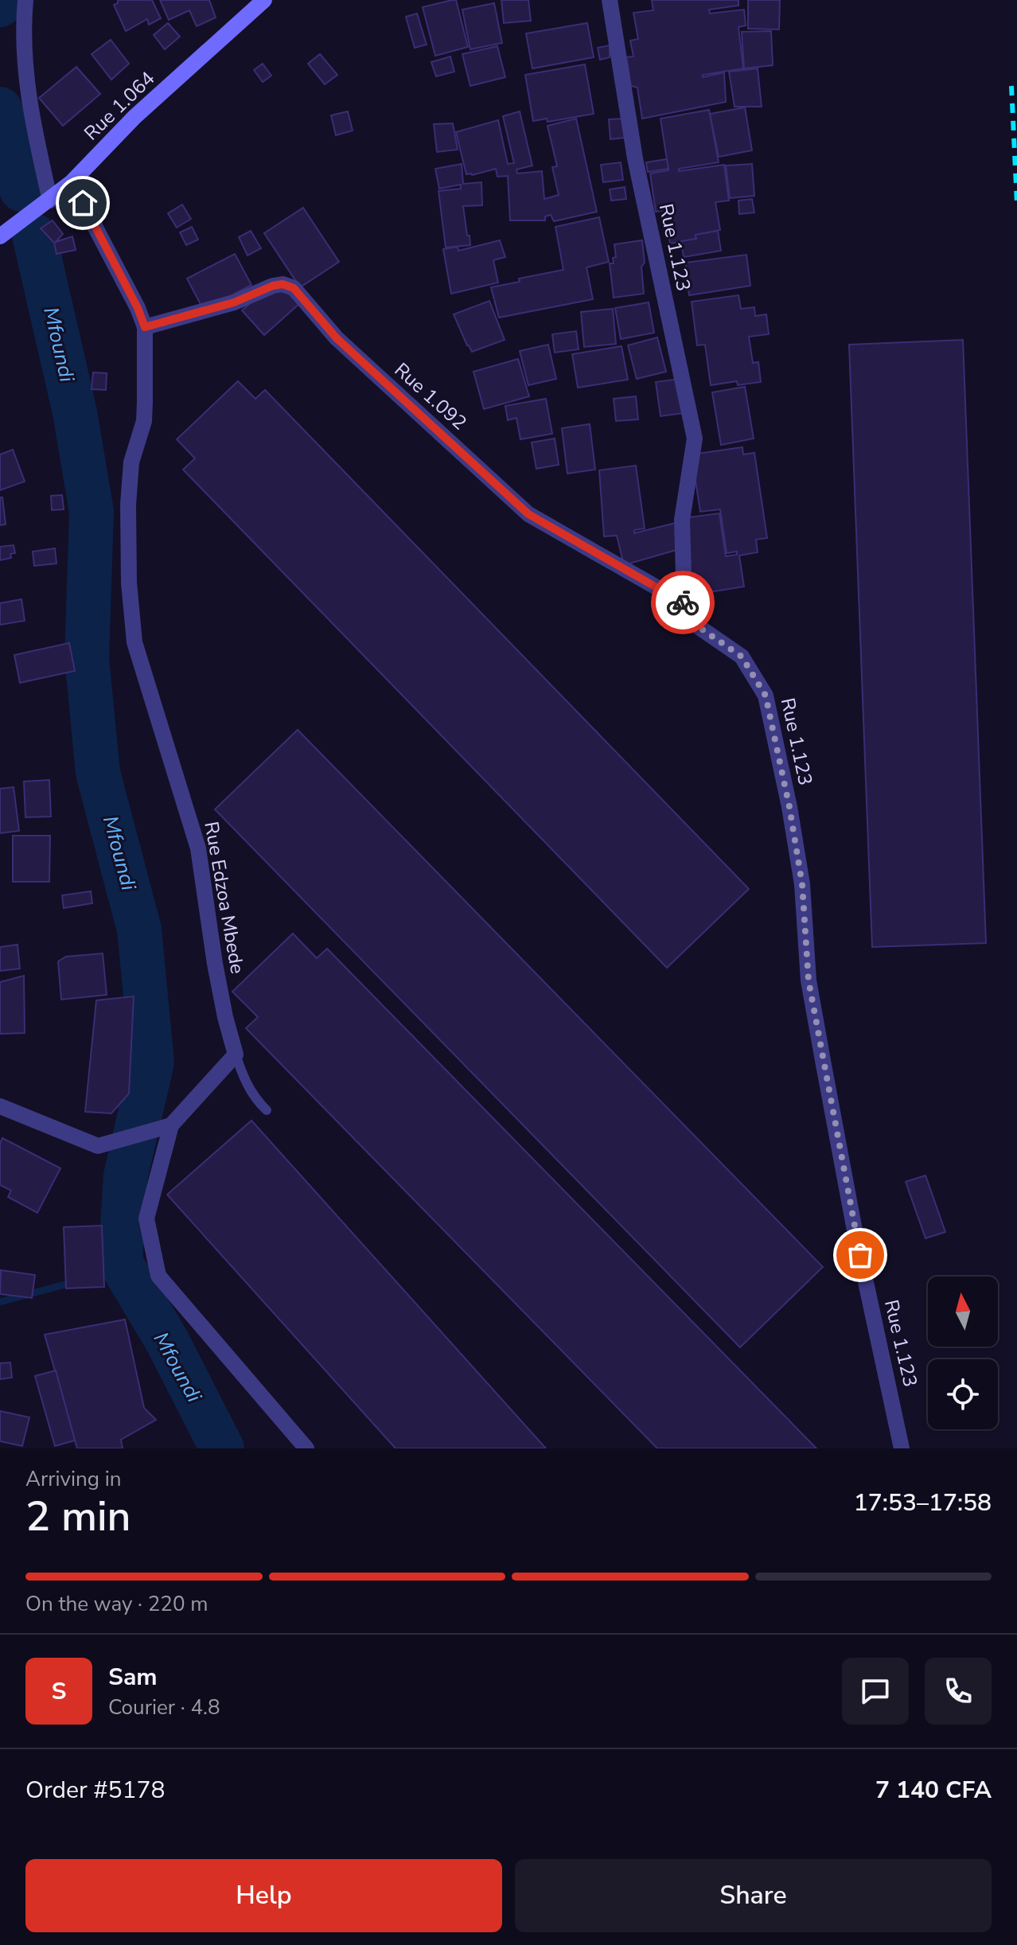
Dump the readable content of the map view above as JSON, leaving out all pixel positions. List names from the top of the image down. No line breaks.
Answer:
{"streets":{"main road":["Rue 1.064"],"street":["Rue 1.123","Rue 1.092","Rue Edzoa Mbede"]},"crossings":[["Rue 1.064","Rue Edzoa Mbede"],["Rue 1.123","Rue 1.092"],["Rue 1.092","Rue Edzoa Mbede"]],"water":["Mfoundi"],"north":"top","page":{"heading":["2 min","Arriving in","17:53–17:58"],"panel":["Sam","Courier · 4.8","Order #5178","7 140 CFA"],"bar":"On the way · 220 m","round":"S","buttons":["Help","Share"]}}
